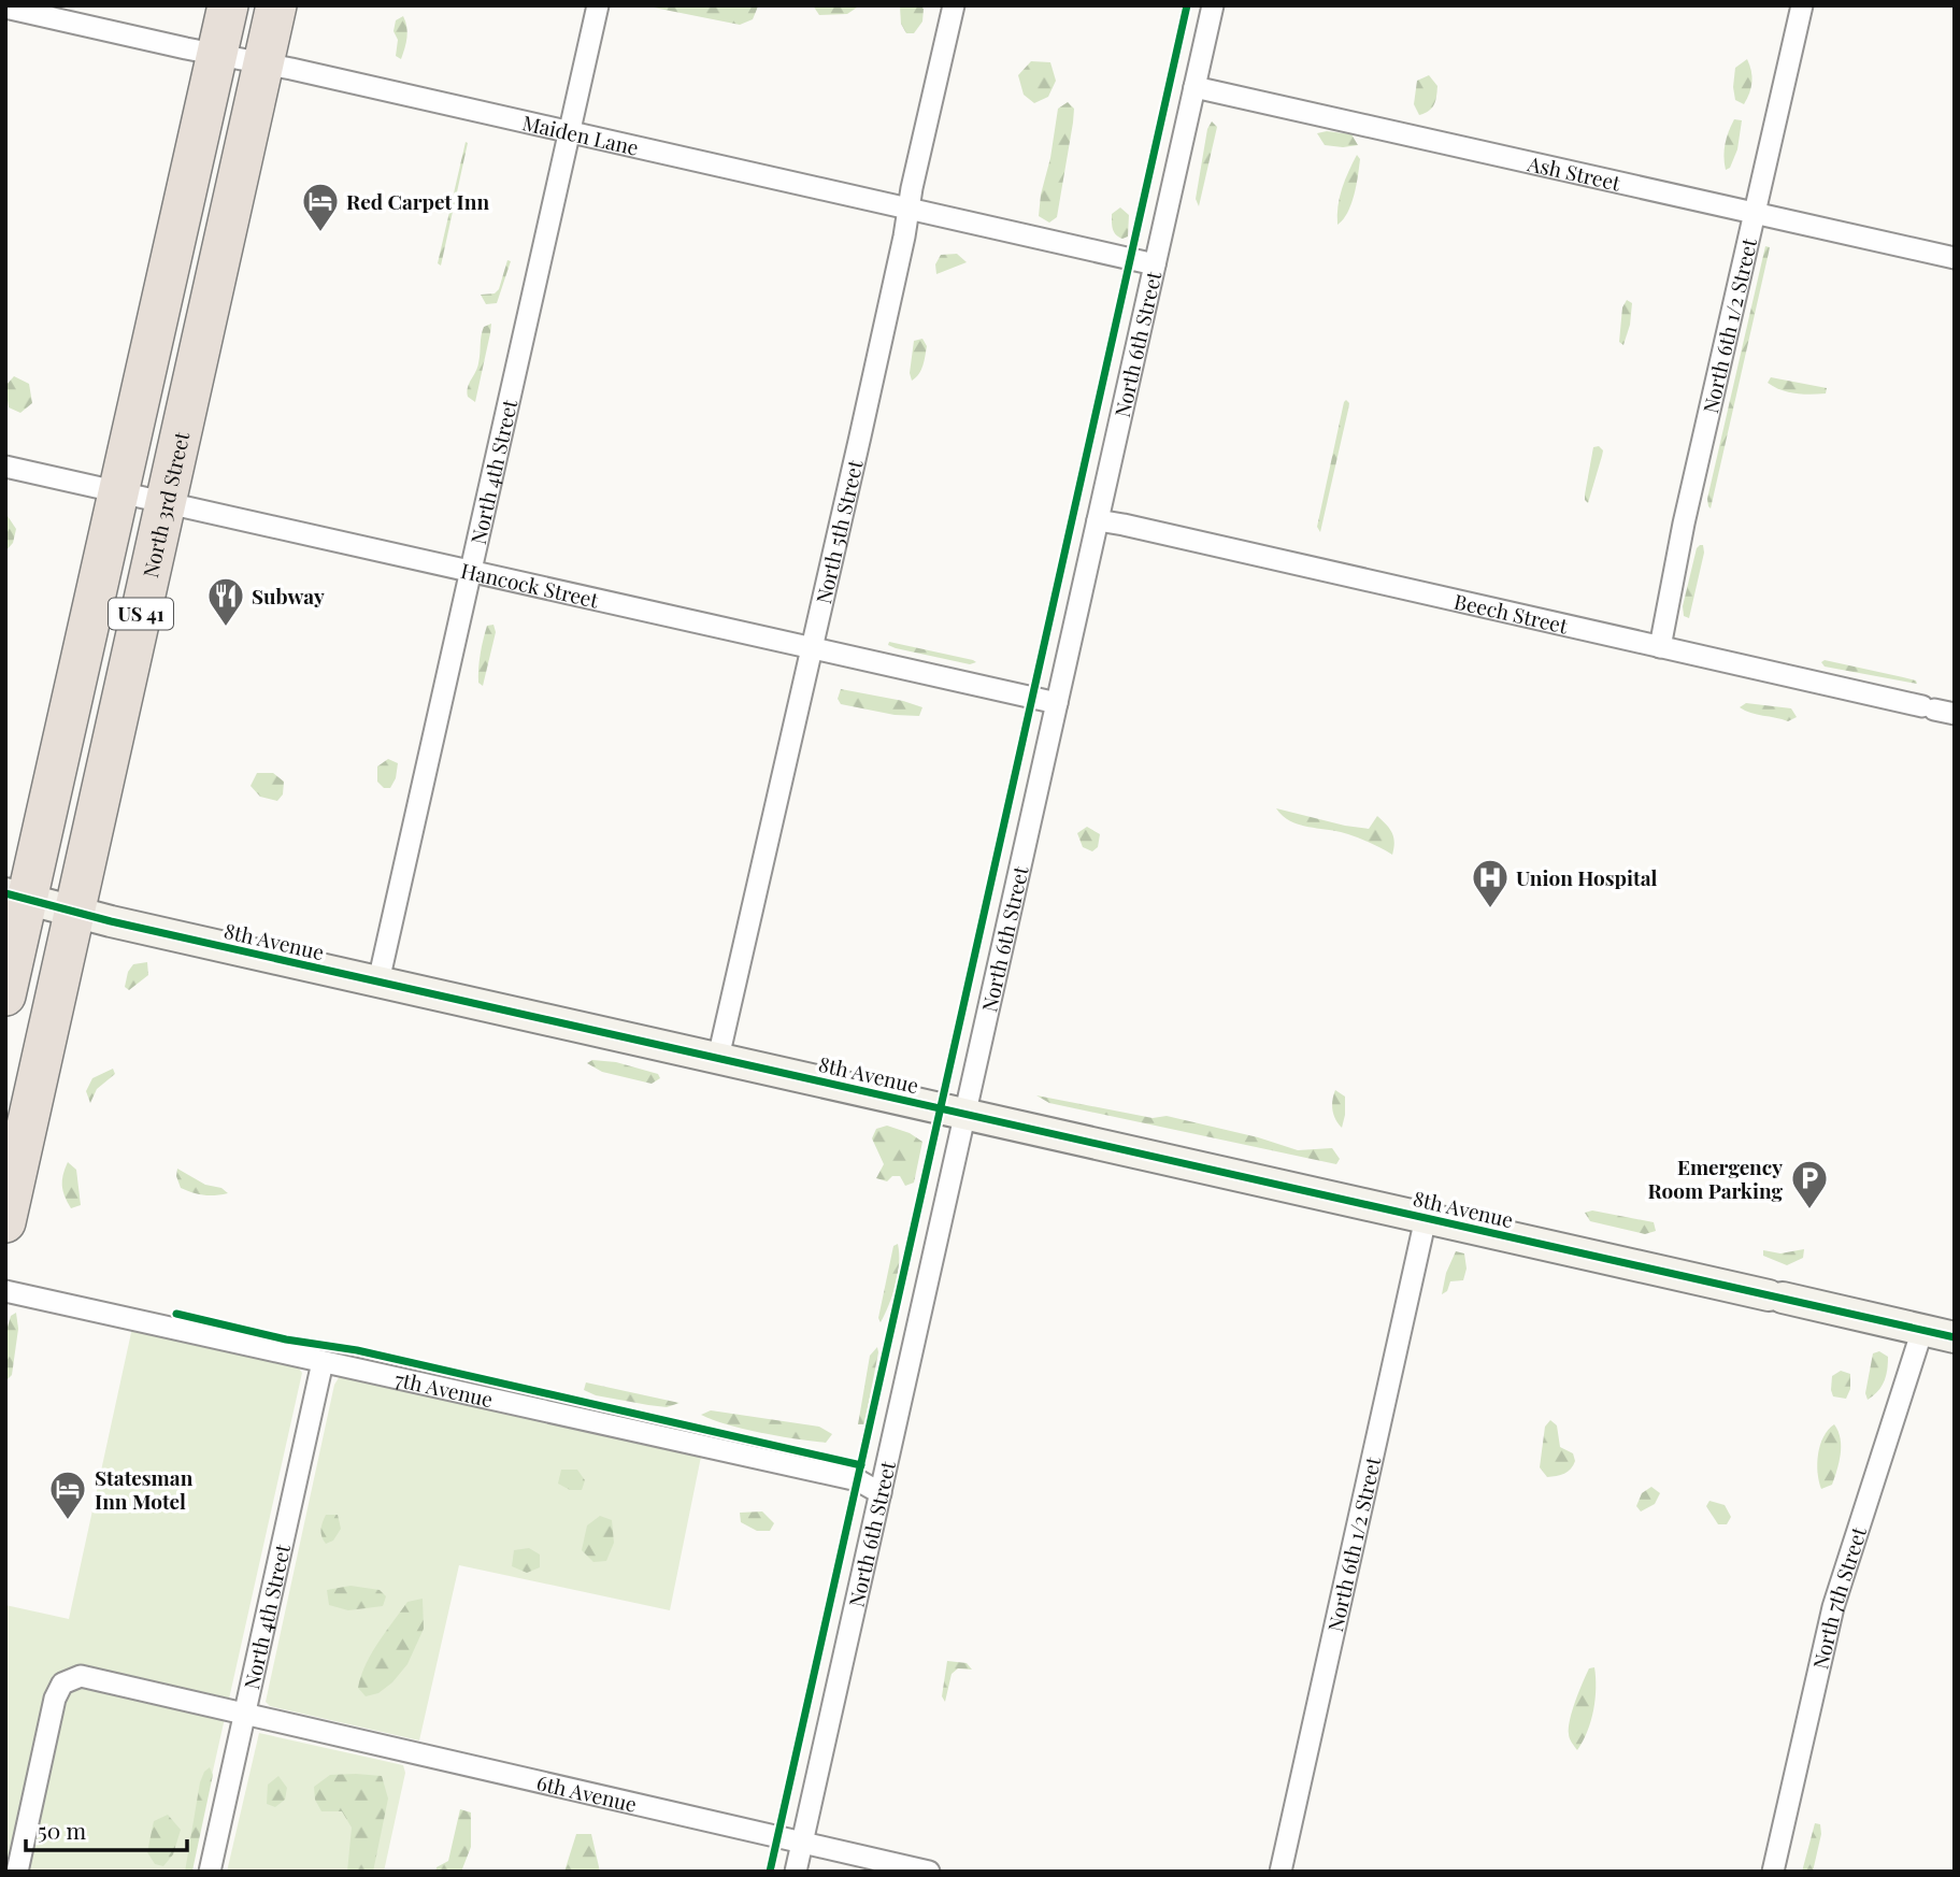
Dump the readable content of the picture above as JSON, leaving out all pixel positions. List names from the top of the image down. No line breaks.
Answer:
{"streets":{"highway":["North 3rd Street","US 41"],"street":["Maiden Lane","Ash Street","North 6th 1/2 Street","North 6th Street","North 4th Street","North 5th Street","Hancock Street","Beech Street","8th Avenue","7th Avenue","North 7th Street","6th Avenue"]},"crossings":[["Maiden Lane","North 6th Street"],["Maiden Lane","North 4th Street"],["Maiden Lane","North 3rd Street"],["Maiden Lane","North 5th Street"],["Maiden Lane","US 41"],["Ash Street","North 6th 1/2 Street"],["Ash Street","North 6th Street"],["North 6th 1/2 Street","Beech Street"],["North 6th 1/2 Street","8th Avenue"],["North 6th Street","Hancock Street"],["North 6th Street","Beech Street"],["North 6th Street","8th Avenue"],["North 6th Street","7th Avenue"],["North 6th Street","6th Avenue"],["North 4th Street","Hancock Street"],["North 4th Street","8th Avenue"],["North 4th Street","7th Avenue"],["North 4th Street","6th Avenue"],["North 3rd Street","Hancock Street"],["North 3rd Street","8th Avenue"],["North 5th Street","Hancock Street"],["North 5th Street","8th Avenue"],["Hancock Street","US 41"],["US 41","8th Avenue"],["8th Avenue","North 7th Street"]],"places":{"hotel":["Red Carpet Inn","Statesman Inn Motel"],"restaurant":["Subway"],"hospital":["Union Hospital"],"parking":["Emergency Room Parking"]},"scale_bar":"50 m"}
